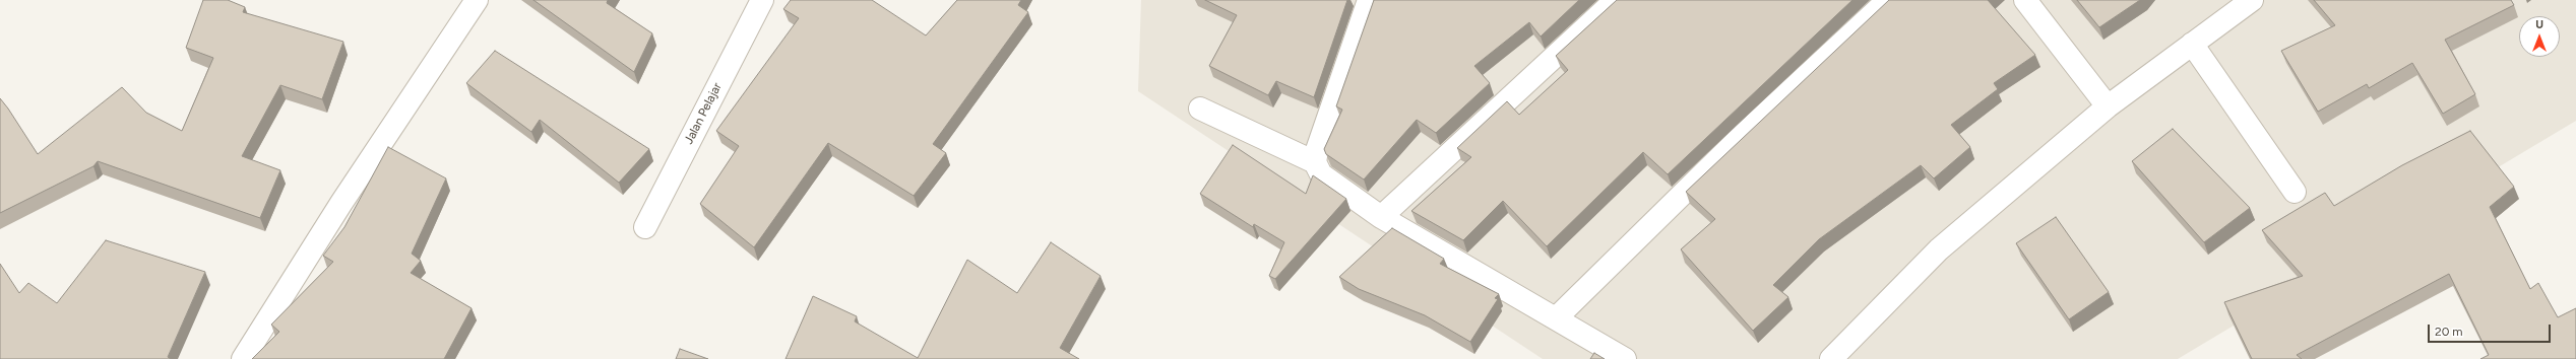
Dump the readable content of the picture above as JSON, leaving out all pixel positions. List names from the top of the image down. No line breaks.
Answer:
{"streets":{"street":["Jalan Pelajar"]},"scale_bar":"20 m","north":"top"}
